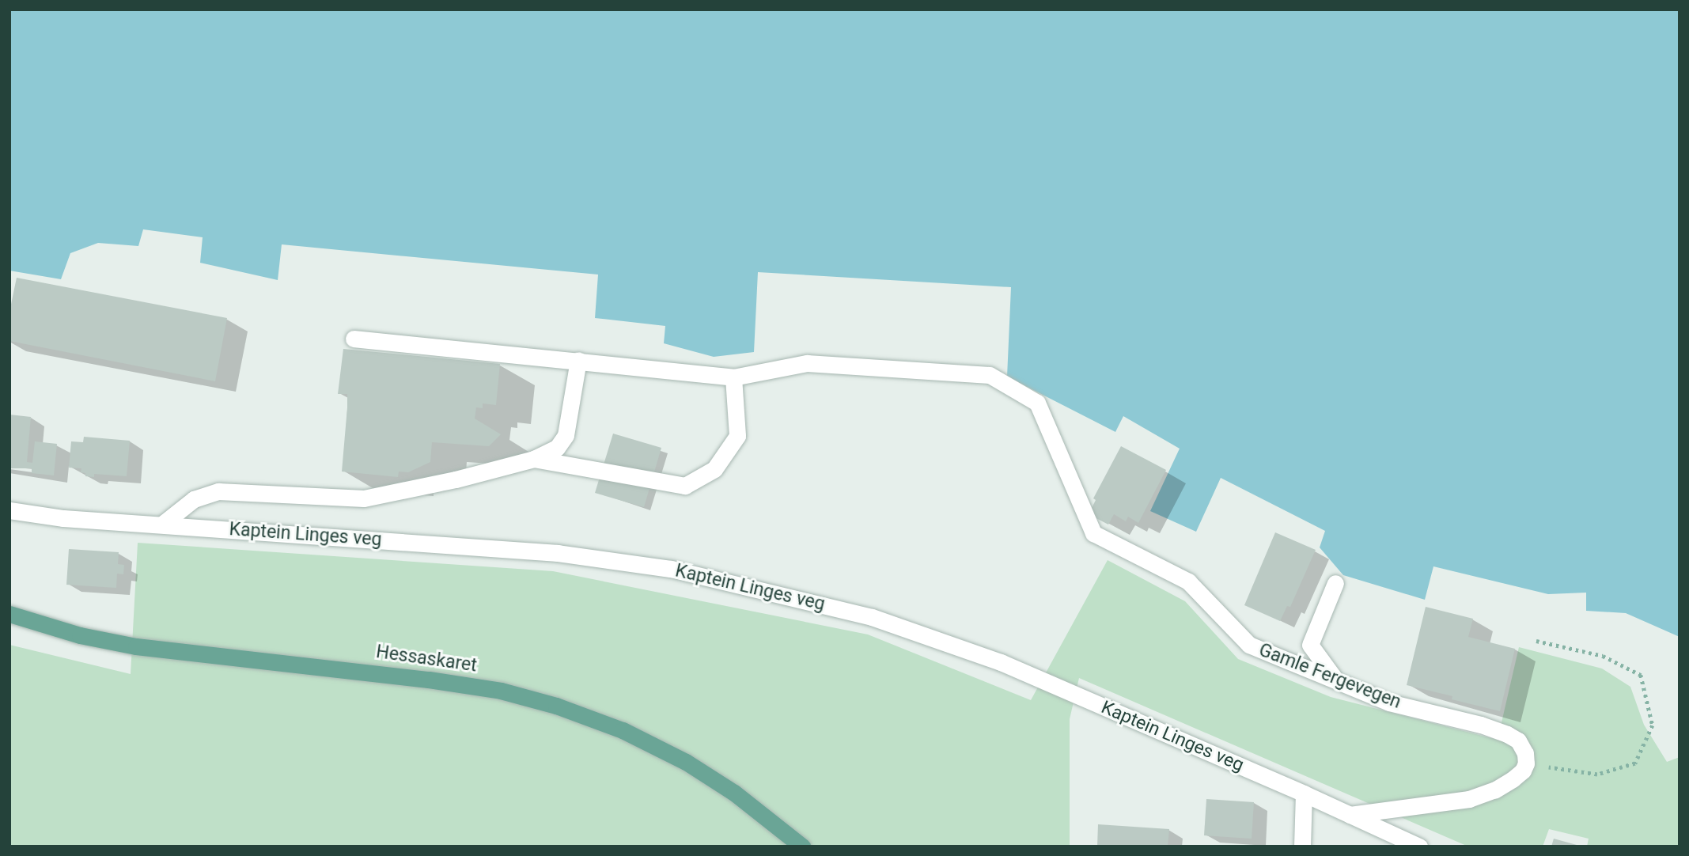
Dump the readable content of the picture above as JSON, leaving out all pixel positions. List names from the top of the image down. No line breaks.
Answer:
{"streets":{"main road":["Hessaskaret"],"street":["Kaptein Linges veg","Gamle Fergevegen"]}}
